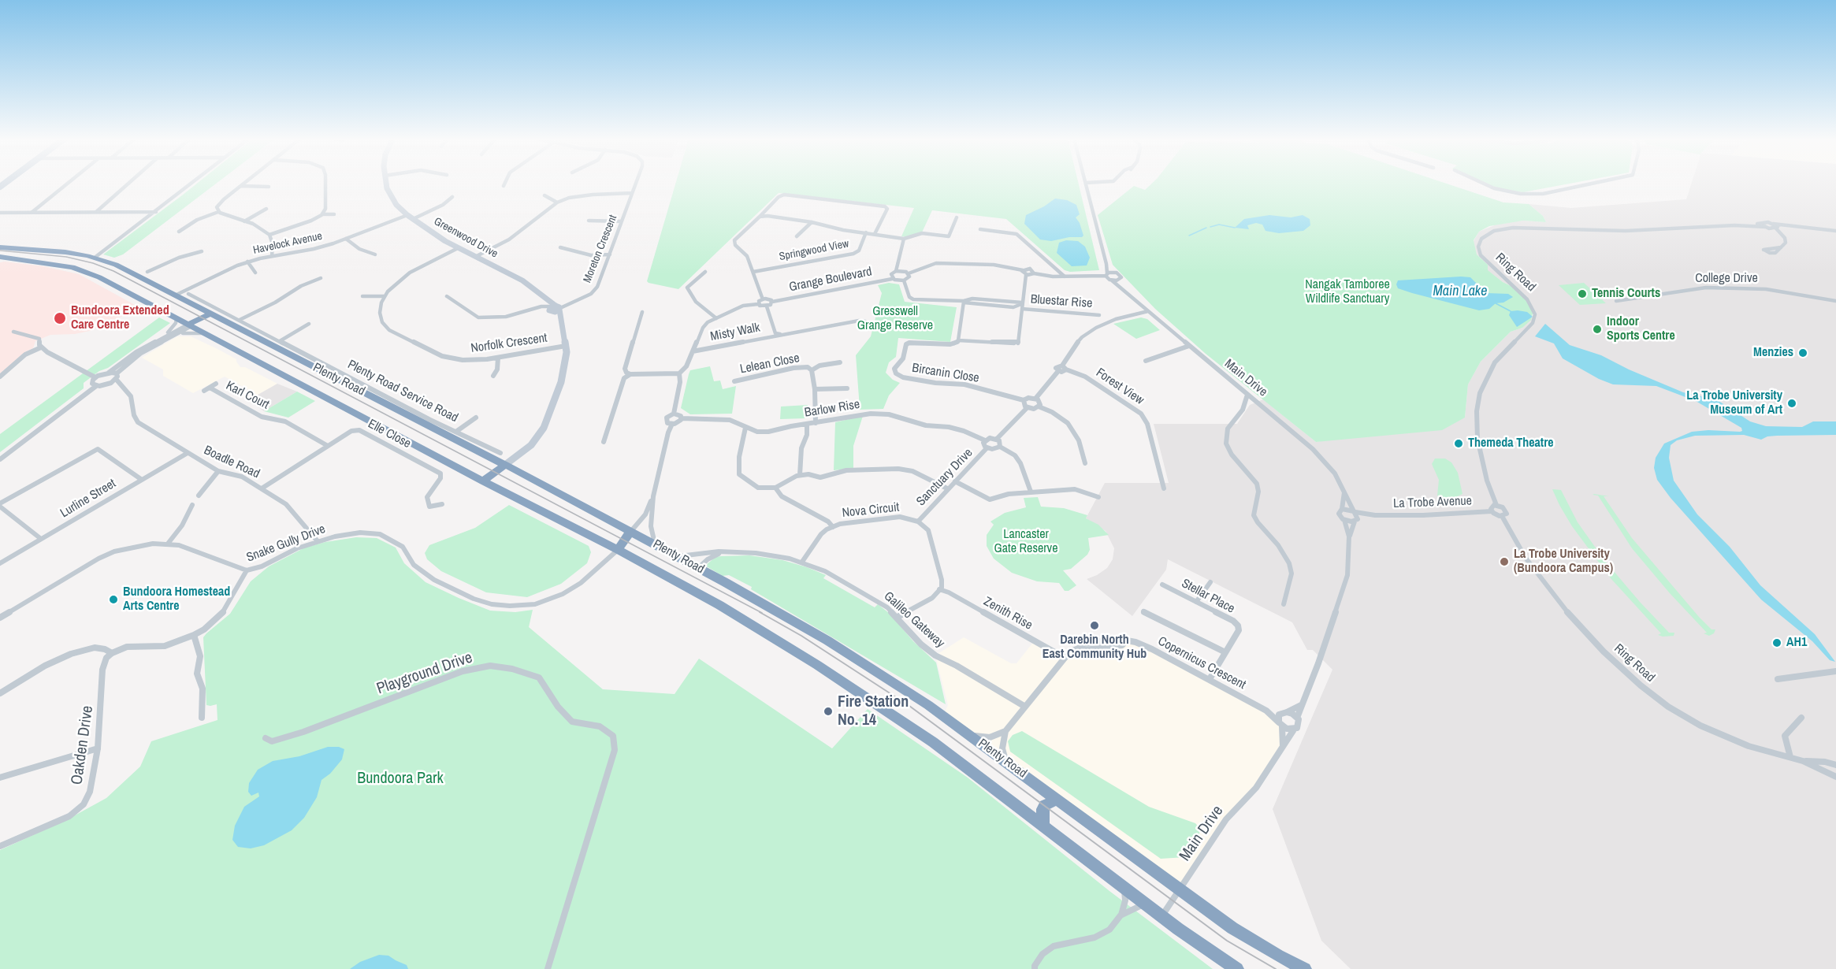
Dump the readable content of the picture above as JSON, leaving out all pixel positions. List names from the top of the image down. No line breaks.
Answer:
{"streets":{"highway":["Plenty Road"],"street":["Greenwood Drive","Havelock Avenue","Moreton Crescent","Springwood View","Ring Road","College Drive","Grange Boulevard","Bluestar Rise","Misty Walk","Norfolk Crescent","Lelean Close","Bircanin Close","Main Drive","Forest View","Plenty Road Service Road","Karl Court","Barlow Rise","Elle Close","Boadle Road","Sanctuary Drive","Lurline Street","La Trobe Avenue","Nova Circuit","Snake Gully Drive","Stellar Place","Zenith Rise","Galileo Gateway","Copernicus Crescent","Playground Drive","Oakden Drive"]},"crossings":[["Greenwood Drive","Havelock Avenue"],["Greenwood Drive","Moreton Crescent"],["Greenwood Drive","Norfolk Crescent"],["Greenwood Drive","Plenty Road"],["Havelock Avenue","Plenty Road"],["Grange Boulevard","Bluestar Rise"],["Lelean Close","Barlow Rise"],["Main Drive","Plenty Road"],["Main Drive","La Trobe Avenue"],["Main Drive","Copernicus Crescent"],["Plenty Road","Plenty Road Service Road"],["Plenty Road","Snake Gully Drive"],["Plenty Road","Galileo Gateway"],["Karl Court","Elle Close"],["Barlow Rise","Sanctuary Drive"],["Elle Close","Boadle Road"],["Boadle Road","Lurline Street"],["Boadle Road","Snake Gully Drive"],["Sanctuary Drive","Nova Circuit"],["Nova Circuit","Zenith Rise"],["Nova Circuit","Galileo Gateway"],["Stellar Place","Copernicus Crescent"],["Zenith Rise","Copernicus Crescent"],["Galileo Gateway","Copernicus Crescent"]],"water":["Main Lake"],"parks":["Nangak Tamboree Wildlife Sanctuary","Gresswell Grange Reserve","Lancaster Gate Reserve","Bundoora Park"],"places":["Tennis Courts","Bundoora Extended Care Centre","Indoor Sports Centre","Menzies","La Trobe University Museum of Art","Themeda Theatre","La Trobe University (Bundoora Campus)","Bundoora Homestead Arts Centre","Darebin North East Community Hub","AH1","Fire Station No. 14"]}
